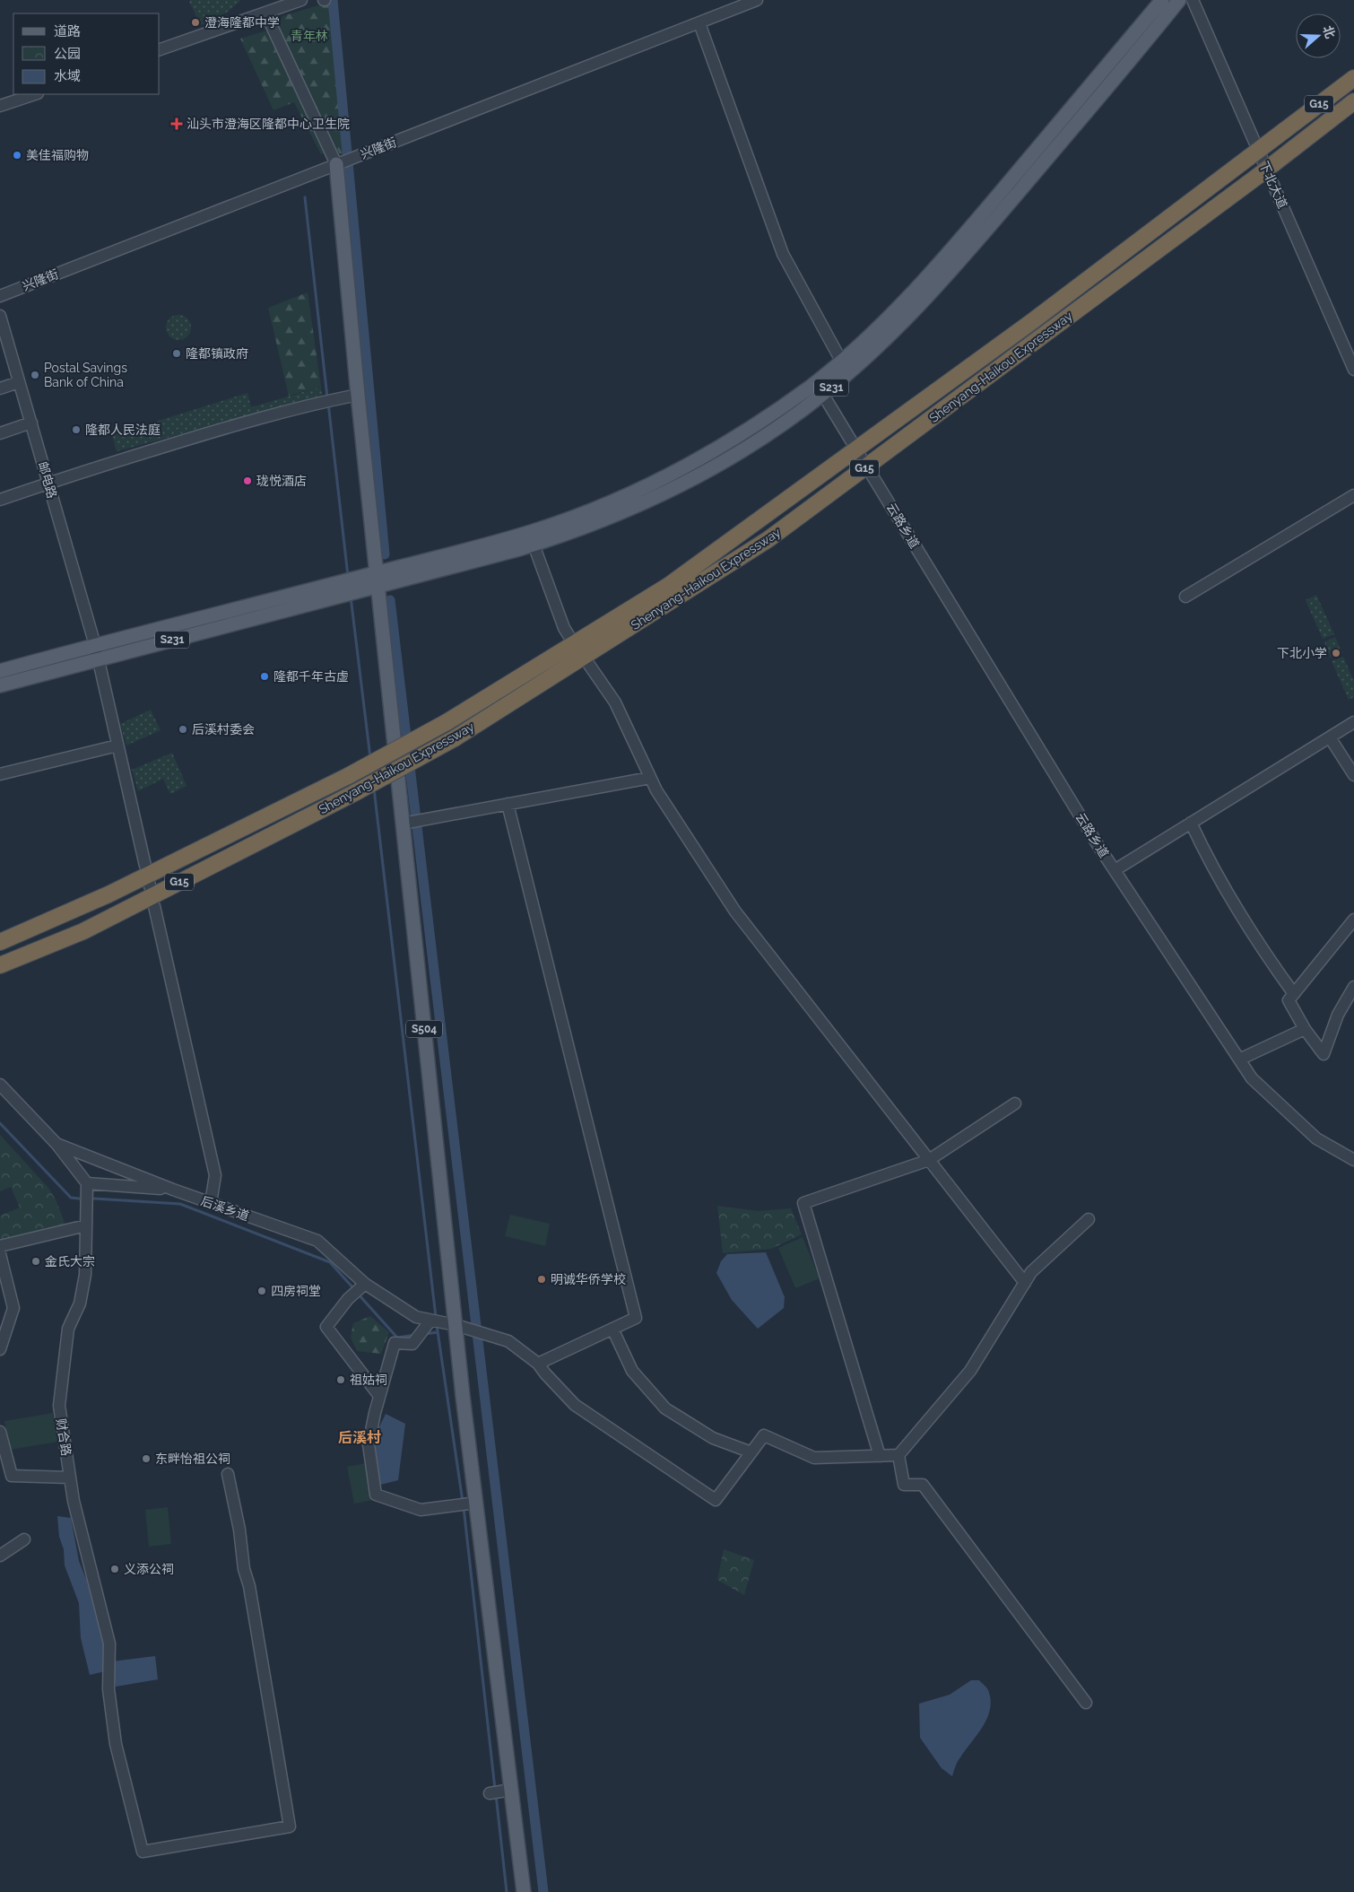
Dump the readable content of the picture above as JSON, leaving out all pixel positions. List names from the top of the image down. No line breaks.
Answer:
{"streets":{"highway":["G15","Shenyang-Haikou Expressway"],"main road":["S231","S504"],"street":["兴隆街","下北大道","邮电路","云路乡道","后溪乡道","财合路"]},"crossings":[["兴隆街","S504"],["S231","邮电路"],["S231","S504"],["S504","后溪乡道"]],"districts":["后溪村"],"parks":["青年林"],"places":{"other":["澄海隆都中学","美佳福购物","隆都镇政府","Postal Savings Bank of China","隆都人民法庭","珑悦酒店","下北小学","隆都千年古虚","后溪村委会","金氏大宗","明诚华侨学校","四房祠堂","祖姑祠","东畔怡祖公祠","义添公祠"],"health":["汕头市澄海区隆都中心卫生院"]},"legend":["道路","公园","水域"],"north":"right"}
